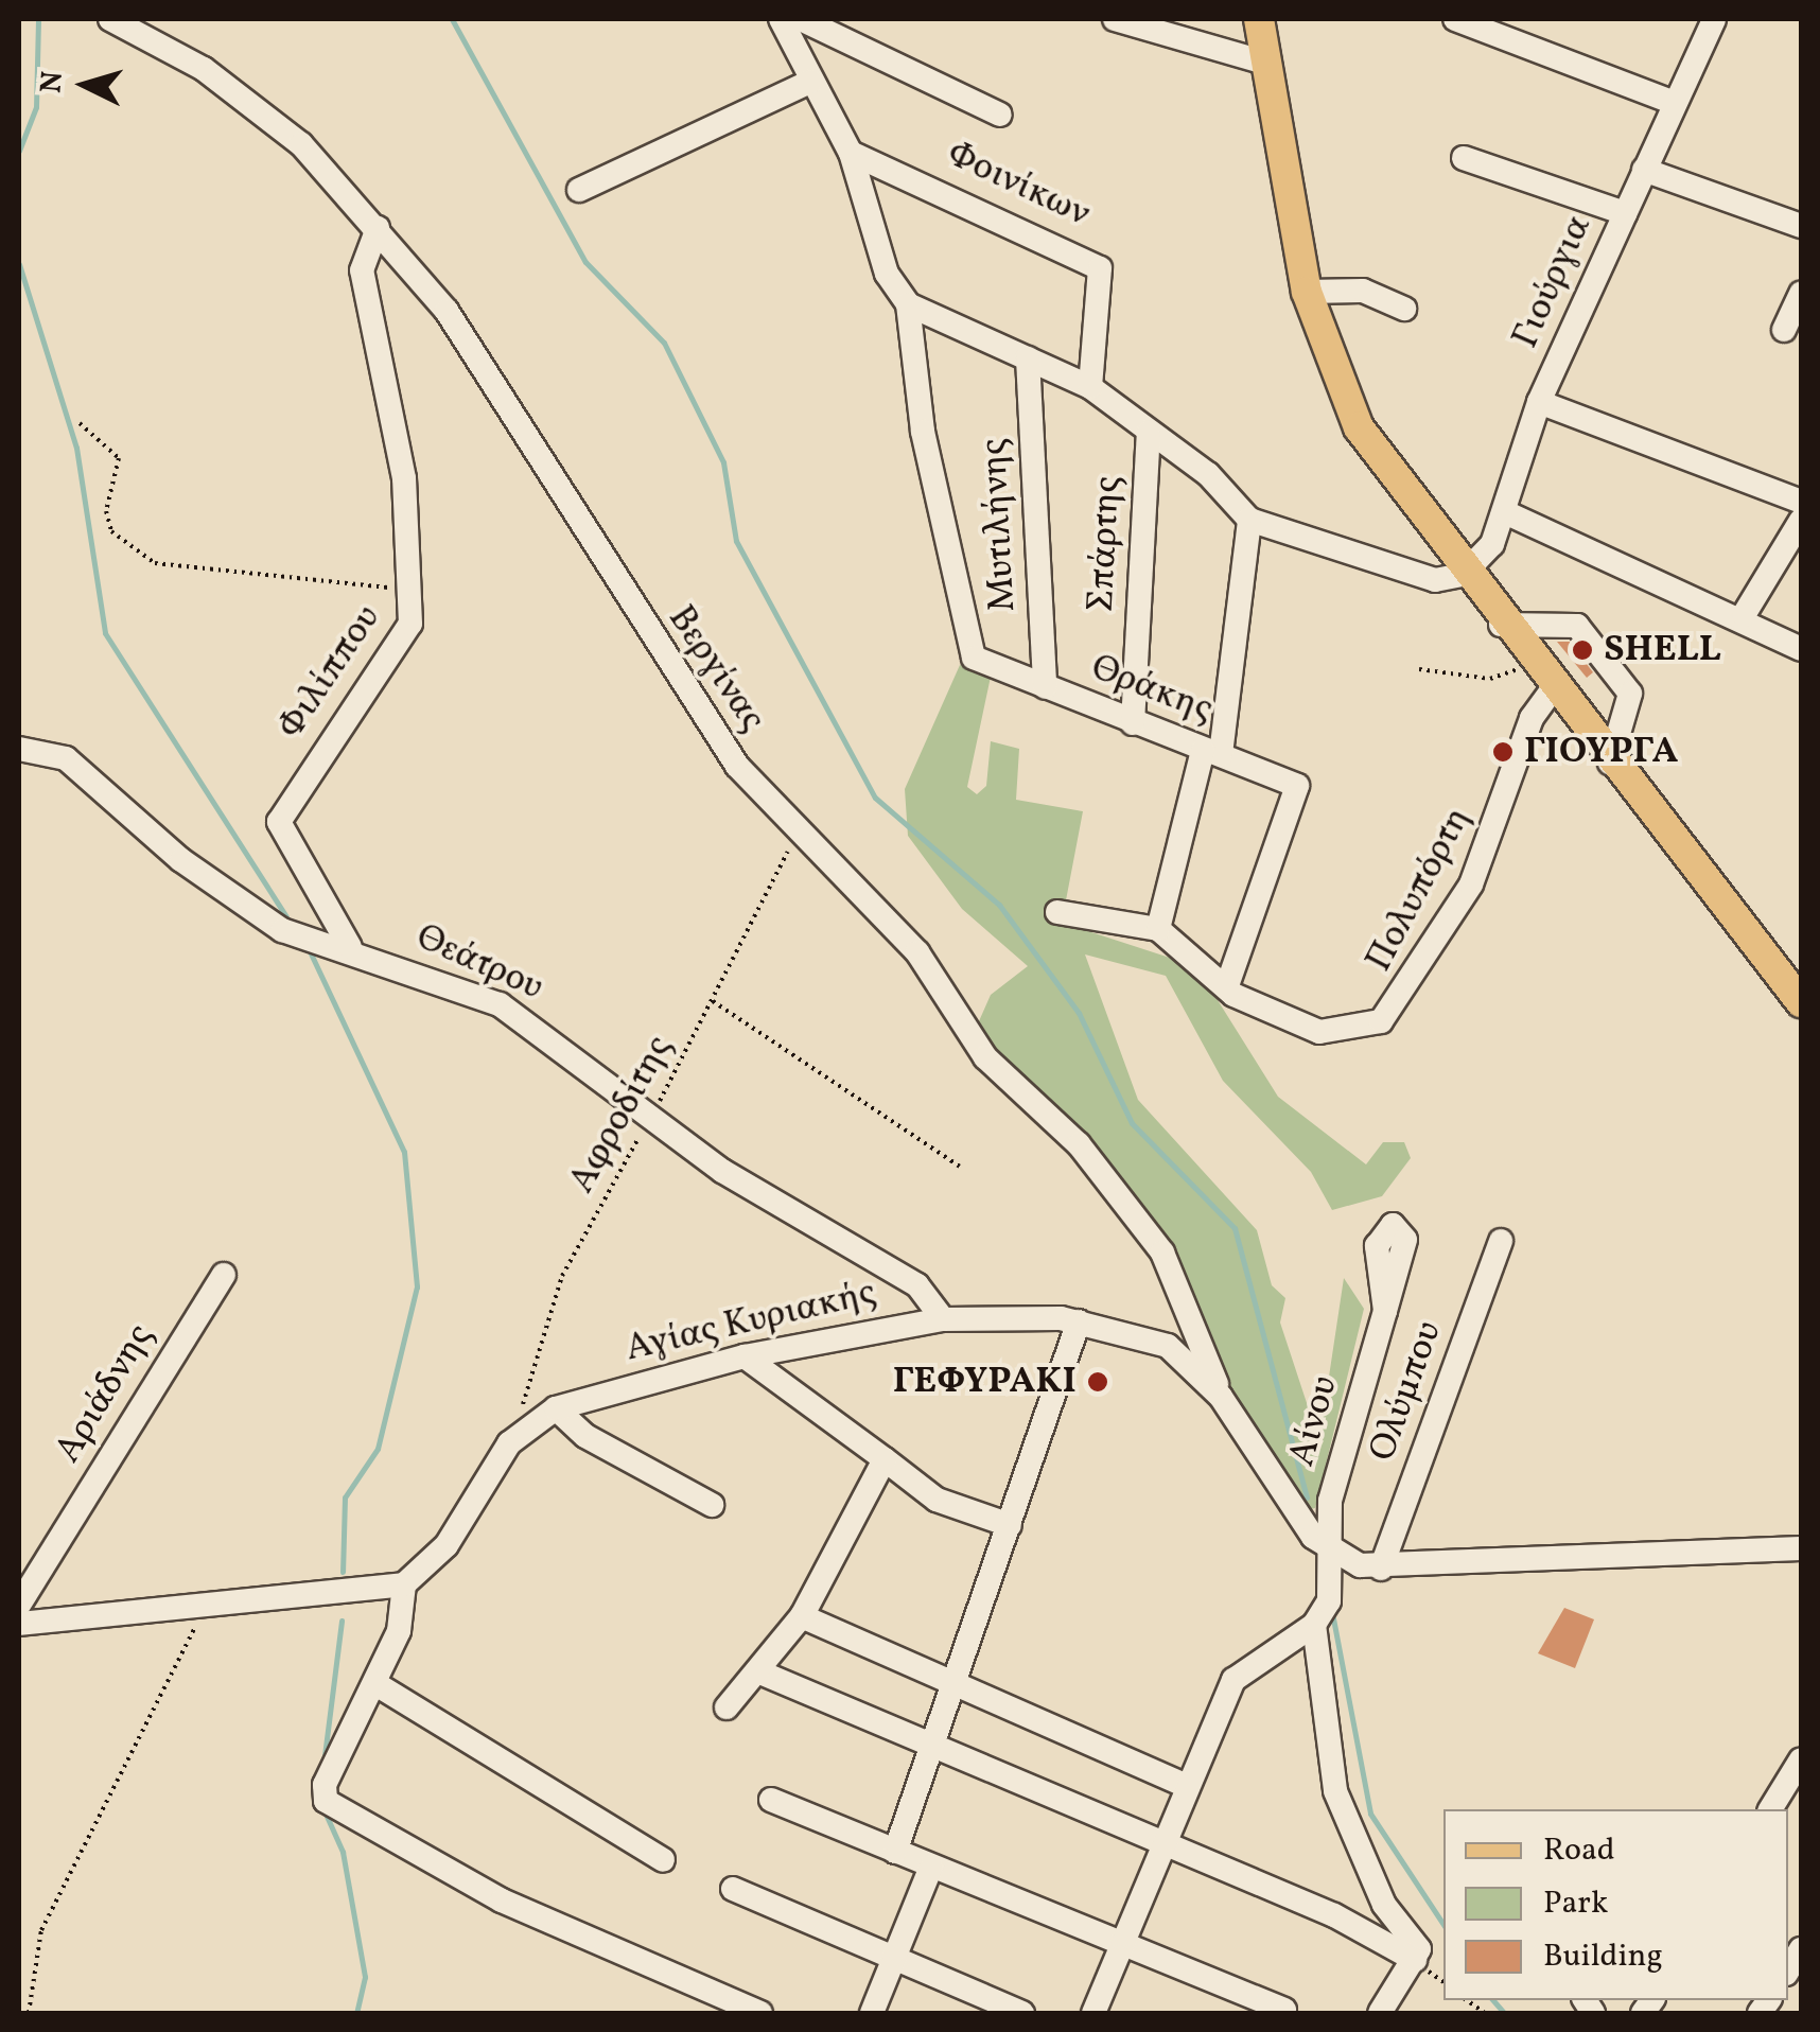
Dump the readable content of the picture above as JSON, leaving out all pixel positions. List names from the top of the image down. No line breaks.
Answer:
{"streets":{"street":["Φοινίκων","Γιούργια","Μυτιλήνης","Σπάρτης","Βεργίνας","Φιλίππου","Θράκης","Πολυπόρτη","Θεάτρου","Αγίας Κυριακής","Ολύμπου","Αριάδνης","Αίνου"],"path":["Αφροδίτης"]},"crossings":[["Μυτιλήνης","Θράκης"],["Σπάρτης","Θράκης"],["Βεργίνας","Φιλίππου"],["Βεργίνας","Αφροδίτης"],["Βεργίνας","Αγίας Κυριακής"],["Φιλίππου","Θεάτρου"],["Θράκης","Πολυπόρτη"],["Θεάτρου","Αφροδίτης"],["Θεάτρου","Αγίας Κυριακής"],["Αφροδίτης","Αγίας Κυριακής"],["Αγίας Κυριακής","Αίνου"]],"places":["SHELL","ΓΙΟΥΡΓΑ","ΓΕΦΥΡΑΚΙ"],"legend":["Road","Park","Building"],"north":"left"}
